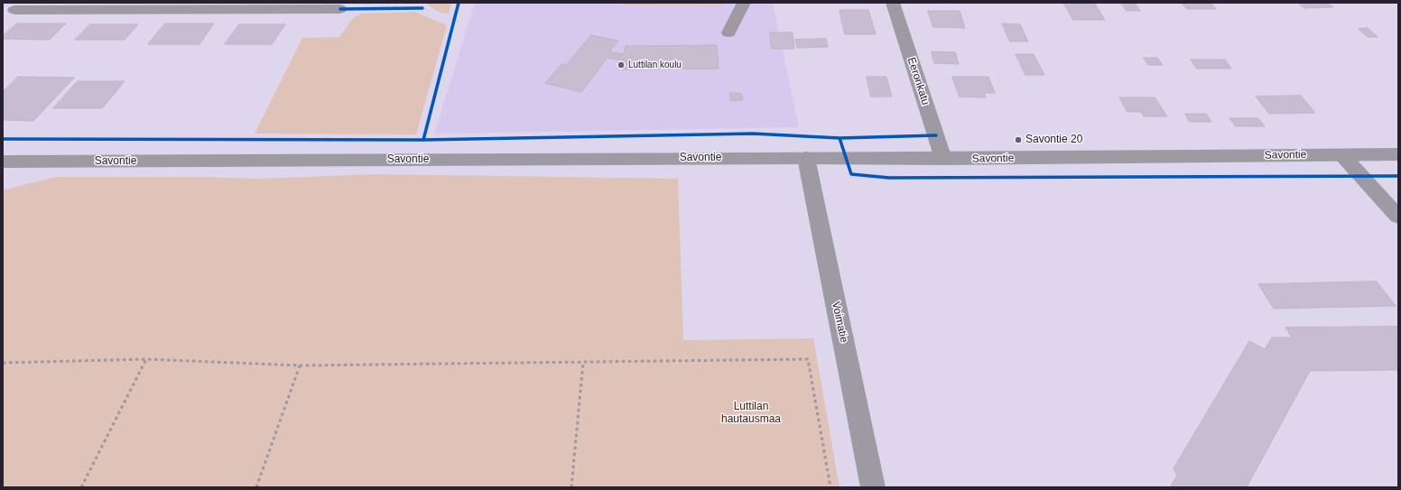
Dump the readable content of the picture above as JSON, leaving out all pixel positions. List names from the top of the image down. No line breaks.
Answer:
{"streets":{"street":["Eeronkatu","Savontie","Voimatie"]},"crossings":[["Eeronkatu","Savontie"],["Savontie","Voimatie"]],"parks":["Luttilan hautausmaa"],"places":["Luttilan koulu","Savontie 20"]}
